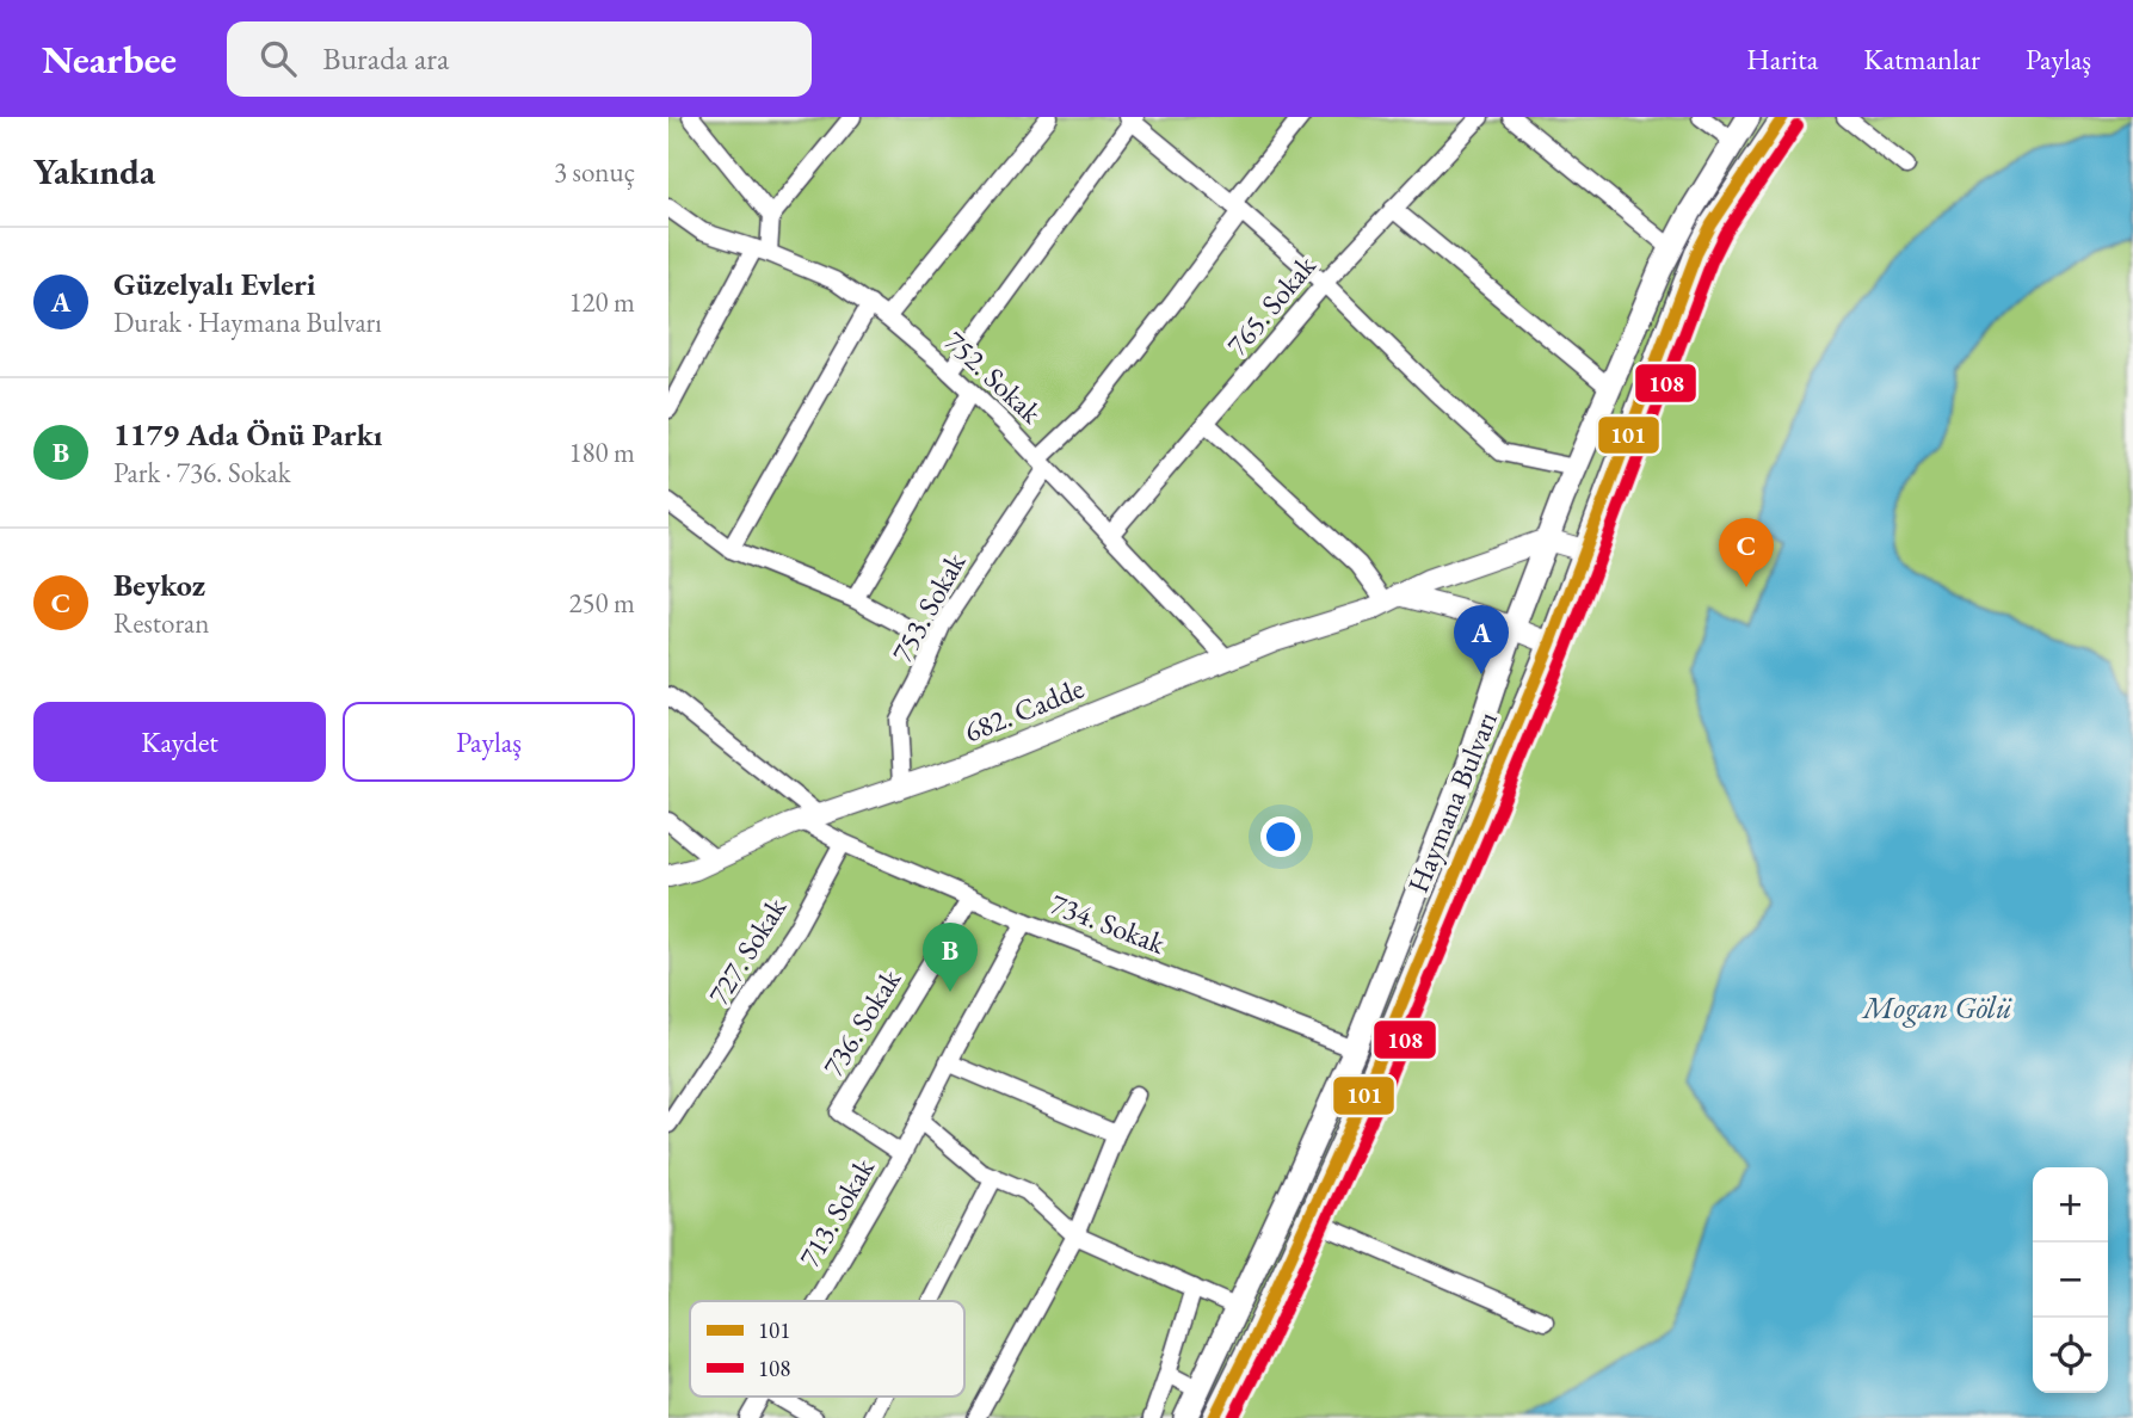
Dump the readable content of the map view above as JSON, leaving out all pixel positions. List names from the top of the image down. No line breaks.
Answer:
{"streets":{"highway":["Haymana Bulvarı"],"main road":["682. Cadde"],"street":["765. Sokak","752. Sokak","753. Sokak","734. Sokak","727. Sokak","736. Sokak","713. Sokak"]},"crossings":[["765. Sokak","752. Sokak"],["752. Sokak","753. Sokak"],["752. Sokak","682. Cadde"],["753. Sokak","682. Cadde"],["682. Cadde","Haymana Bulvarı"],["Haymana Bulvarı","734. Sokak"],["734. Sokak","727. Sokak"],["734. Sokak","736. Sokak"],["734. Sokak","713. Sokak"],["736. Sokak","713. Sokak"]],"water":["Mogan Gölü"],"lines":["transit line 101","transit line 108"],"legend":["101","108"],"page":{"header":"Nearbee","search":"Burada ara","nav":["Harita","Katmanlar","Paylaş"],"heading":["Yakında","3 sonuç"],"list":[{"mark":"A","name":"Güzelyalı Evleri","note":"Durak · Haymana Bulvarı","value":"120 m"},{"mark":"B","name":"1179 Ada Önü Parkı","note":"Park · 736. Sokak","value":"180 m"},{"mark":"C","name":"Beykoz","note":"Restoran","value":"250 m"}],"pins":["C","A","B"],"buttons":["Kaydet","Paylaş"],"map_buttons":["+","−"]}}
